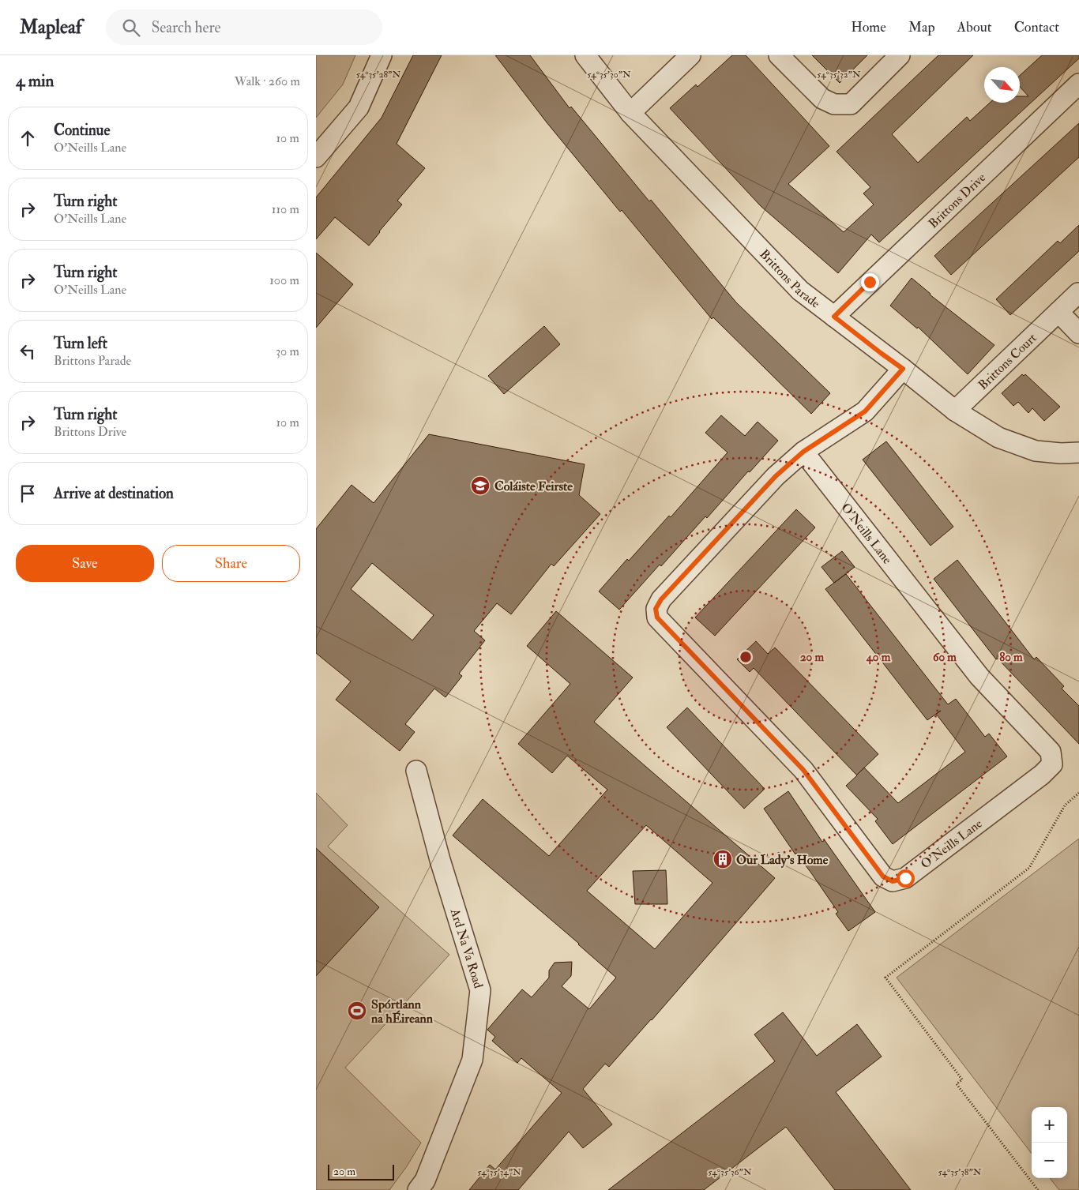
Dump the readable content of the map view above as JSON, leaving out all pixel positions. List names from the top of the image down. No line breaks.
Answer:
{"streets":{"street":["Brittons Drive","Brittons Parade","Brittons Court","O'Neills Lane","Ard Na Va Road"]},"crossings":[["Brittons Drive","Brittons Parade"],["Brittons Parade","Brittons Court"],["Brittons Parade","O'Neills Lane"]],"places":{"school or university":["Coláiste Feirste"],"building":["Our Lady's Home"],"sports":["Spórtlann na hÉireann"]},"scale_bar":"20 m","north":"bottom right","page":{"header":"Mapleaf","search":"Search here","nav":["Home","Map","About","Contact"],"heading":["4 min","Walk · 260 m"],"list":[["Continue","O'Neills Lane","10 m"],["Turn right","O'Neills Lane","110 m"],["Turn right","O'Neills Lane","100 m"],["Turn left","Brittons Parade","30 m"],["Turn right","Brittons Drive","10 m"],"Arrive at destination"],"buttons":["Save","Share"],"map_buttons":["+","−"],"scale":"20 m"},"coordinates":["54°35'28\"N","54°35'30\"N","54°35'32\"N","54°35'34\"N","54°35'36\"N","54°35'38\"N"],"rings":["20 m","40 m","60 m","80 m"]}
